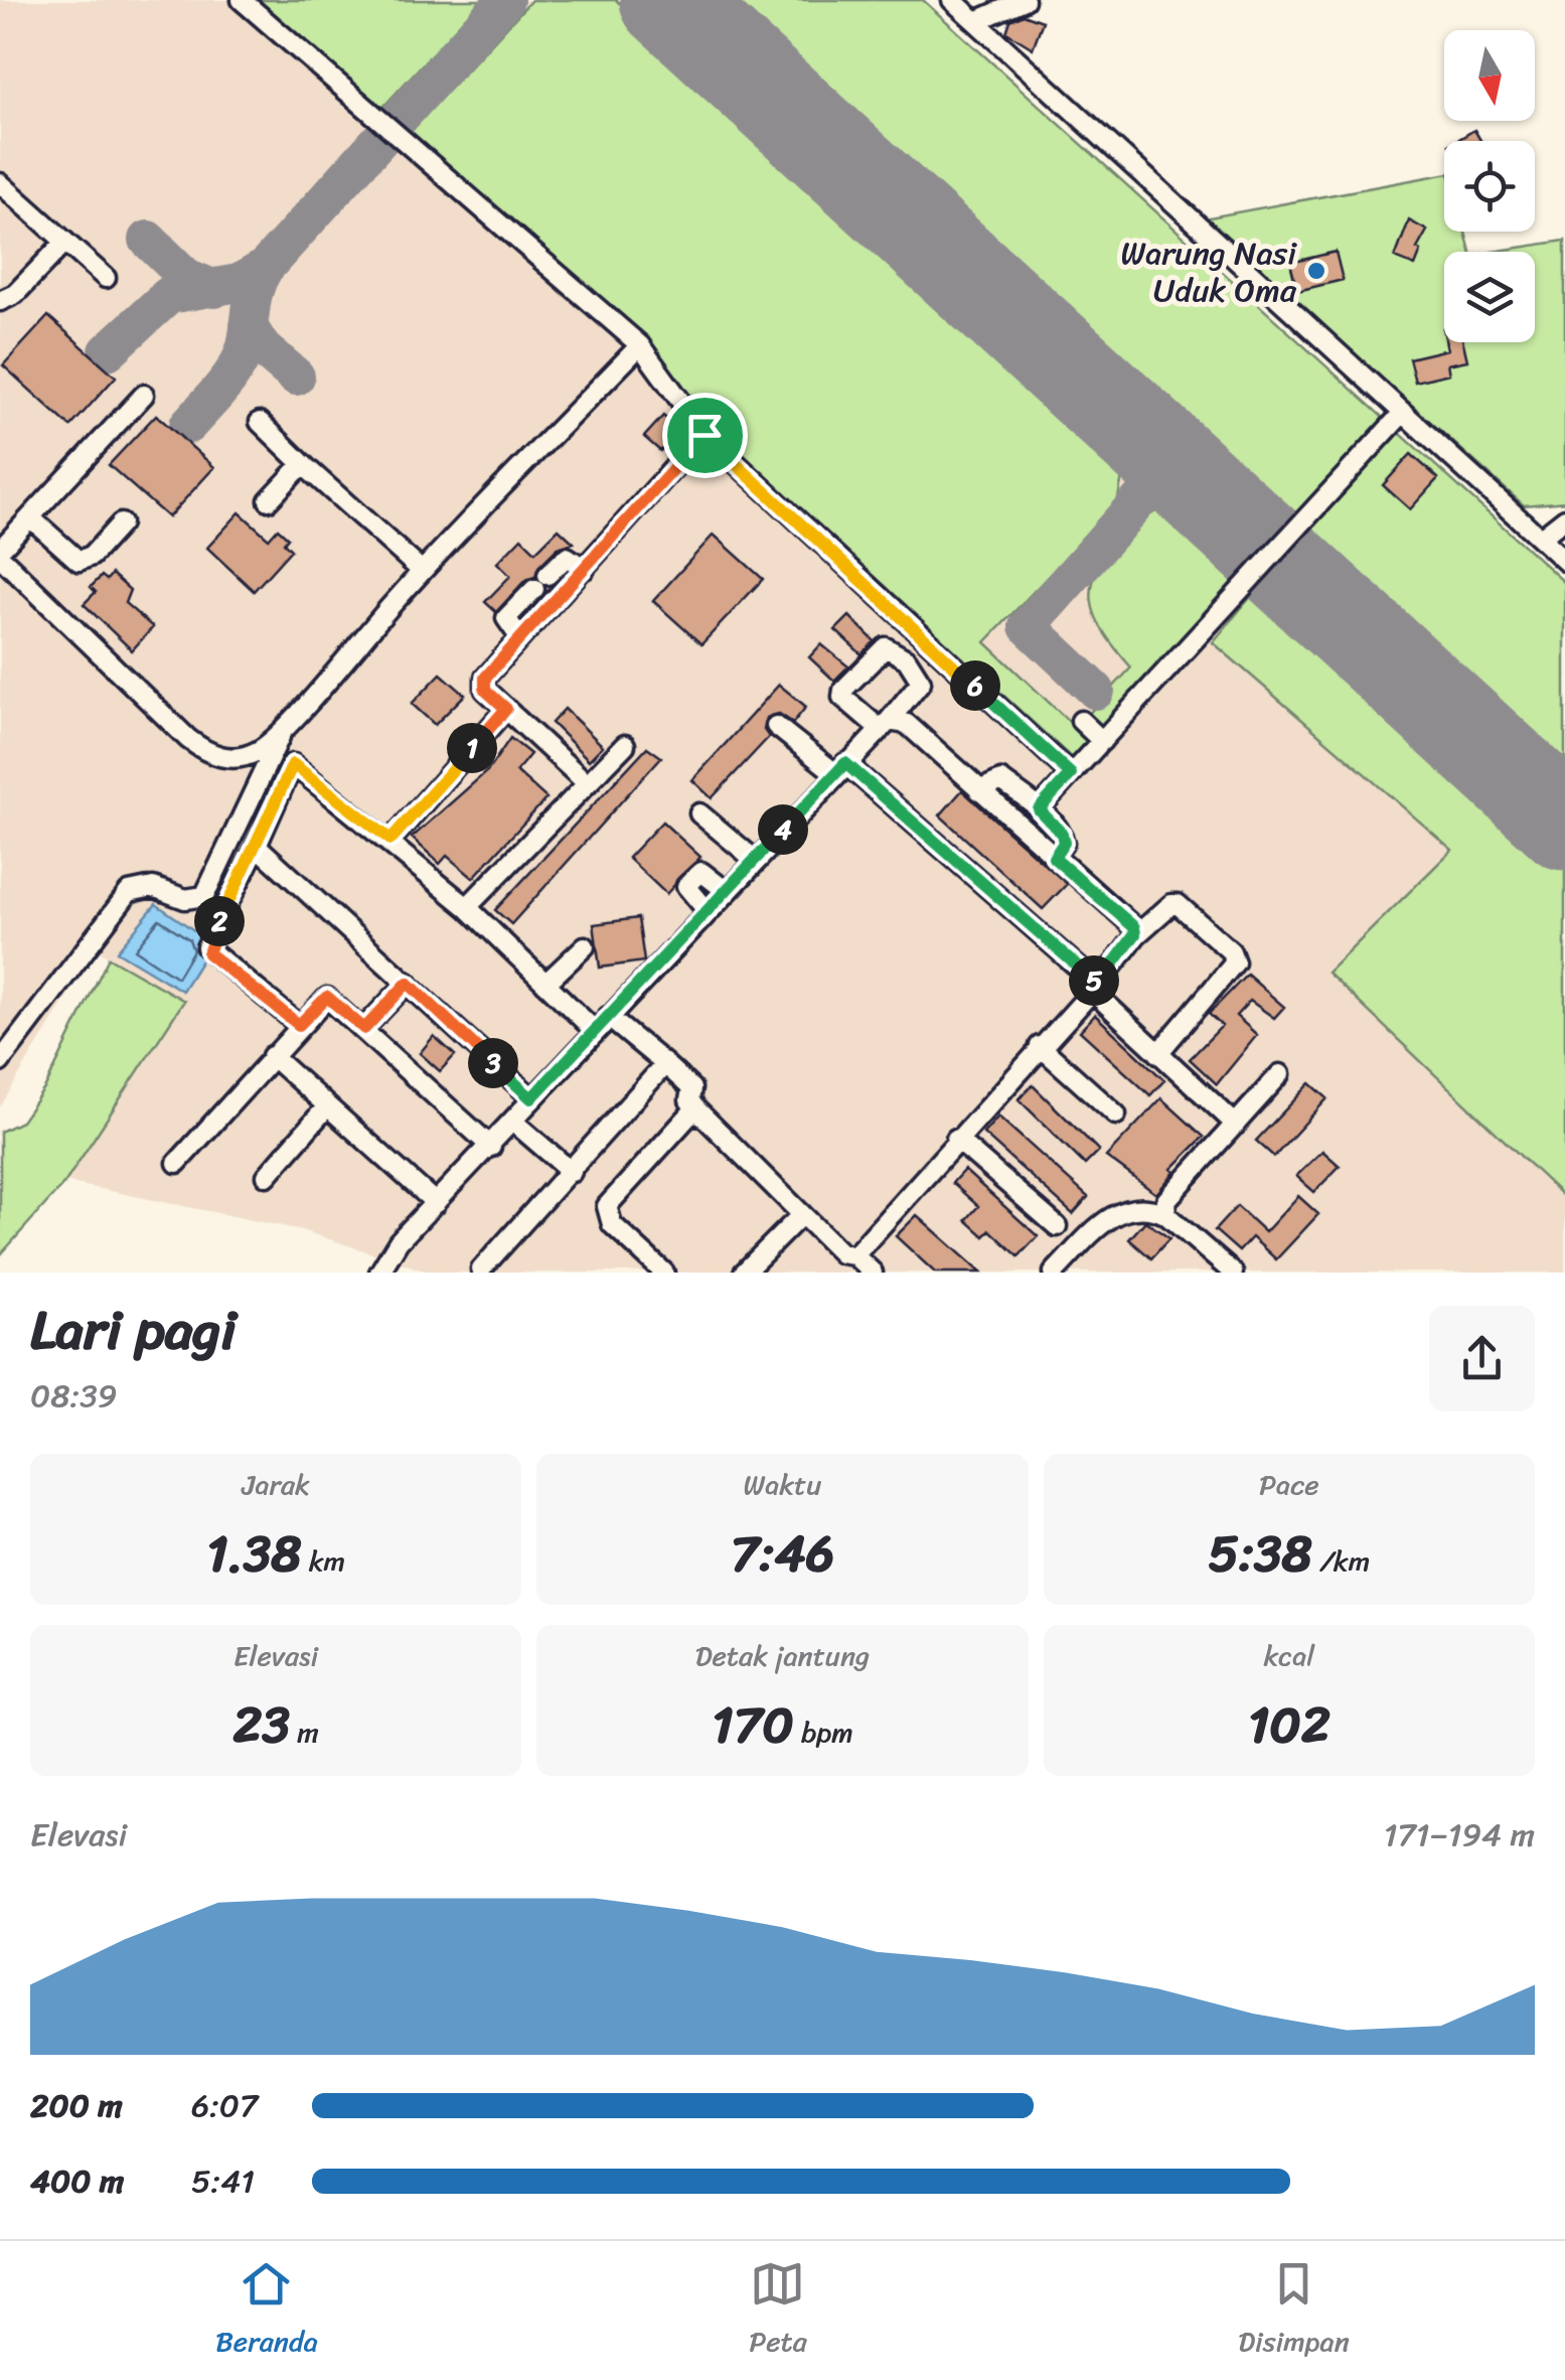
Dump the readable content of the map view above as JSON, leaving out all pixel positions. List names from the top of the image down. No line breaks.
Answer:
{"places":["Warung Nasi Uduk Oma"],"north":"bottom","page":{"pins":["6","1","4","2","5","3"],"heading":["Lari pagi","08:39"],"stats":[["Jarak","1.38 km"],["Waktu","7:46"],["Pace","5:38 /km"],["Elevasi","23 m"],["Detak jantung","170 bpm"],["kcal","102"]],"chart":["Elevasi","171–194 m"],"list":[{"name":"200 m","note":"6:07"},{"name":"400 m","note":"5:41"}],"tabs":["Beranda","Peta","Disimpan"]}}
